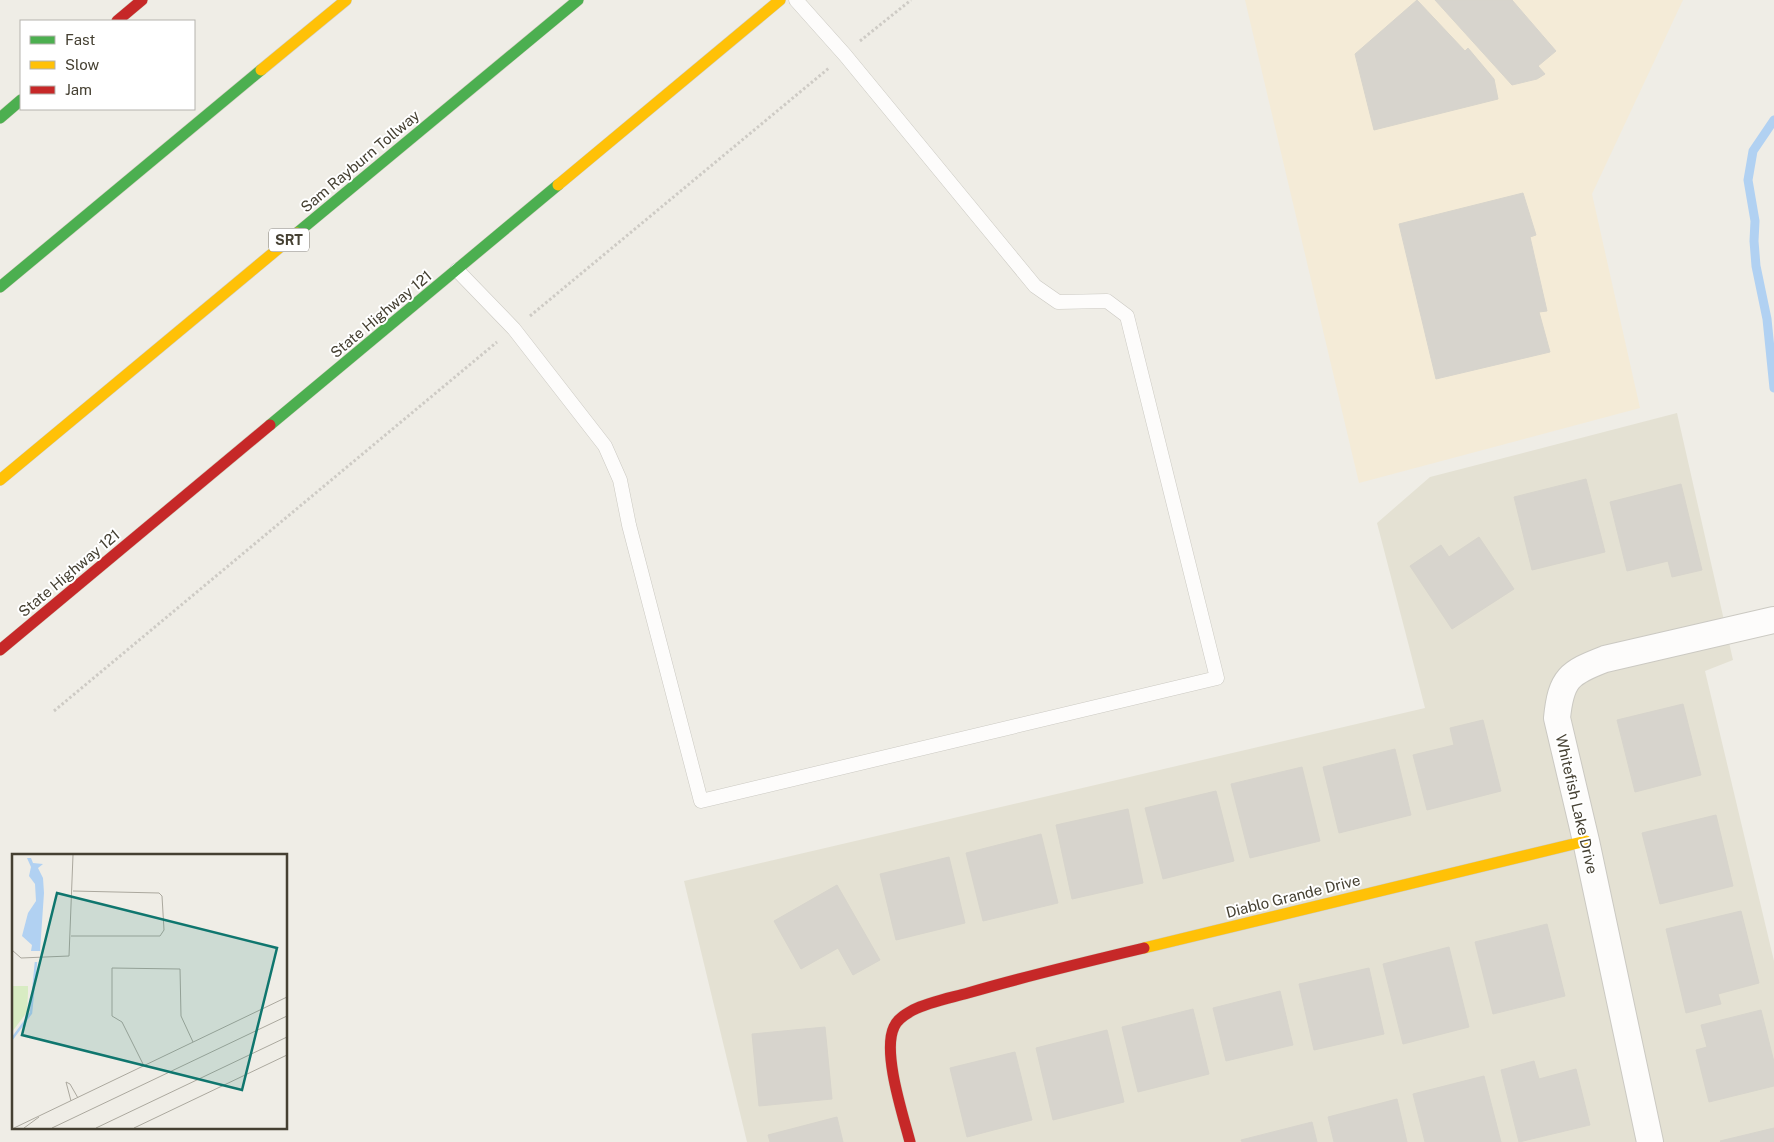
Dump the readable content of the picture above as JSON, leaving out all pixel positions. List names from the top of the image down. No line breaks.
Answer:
{"streets":{"main road":["Sam Rayburn Tollway","SRT","State Highway 121","Diablo Grande Drive"],"street":["Whitefish Lake Drive"]},"crossings":[["Whitefish Lake Drive","Diablo Grande Drive"]],"legend":["Fast","Slow","Jam"]}
